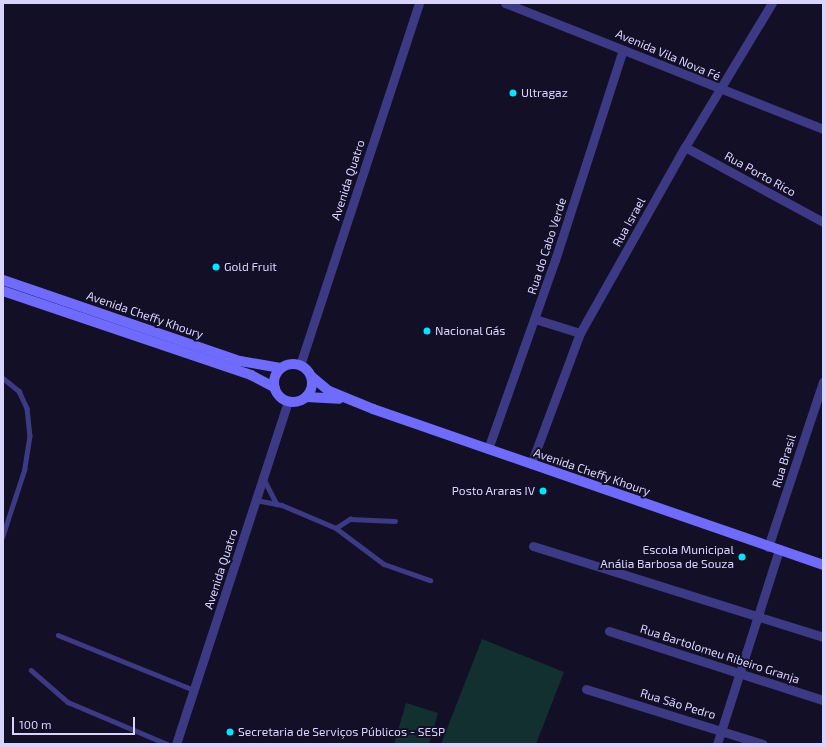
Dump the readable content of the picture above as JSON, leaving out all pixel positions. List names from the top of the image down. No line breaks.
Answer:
{"streets":{"main road":["Avenida Cheffy Khoury"],"street":["Avenida Vila Nova Fé","Rua Porto Rico","Avenida Quatro","Rua Israel","Rua do Cabo Verde","Rua Brasil","Rua Bartolomeu Ribeiro Granja","Rua São Pedro"]},"crossings":[["Avenida Vila Nova Fé","Rua Israel"],["Avenida Vila Nova Fé","Rua do Cabo Verde"],["Rua Porto Rico","Rua Israel"],["Avenida Quatro","Avenida Cheffy Khoury"],["Rua Israel","Avenida Cheffy Khoury"],["Rua do Cabo Verde","Avenida Cheffy Khoury"],["Avenida Cheffy Khoury","Rua Brasil"]],"places":["Ultragaz","Gold Fruit","Nacional Gás","Posto Araras IV","Escola Municipal Anália Barbosa de Souza","Secretaria de Serviços Públicos - SESP"],"scale_bar":"100 m"}
